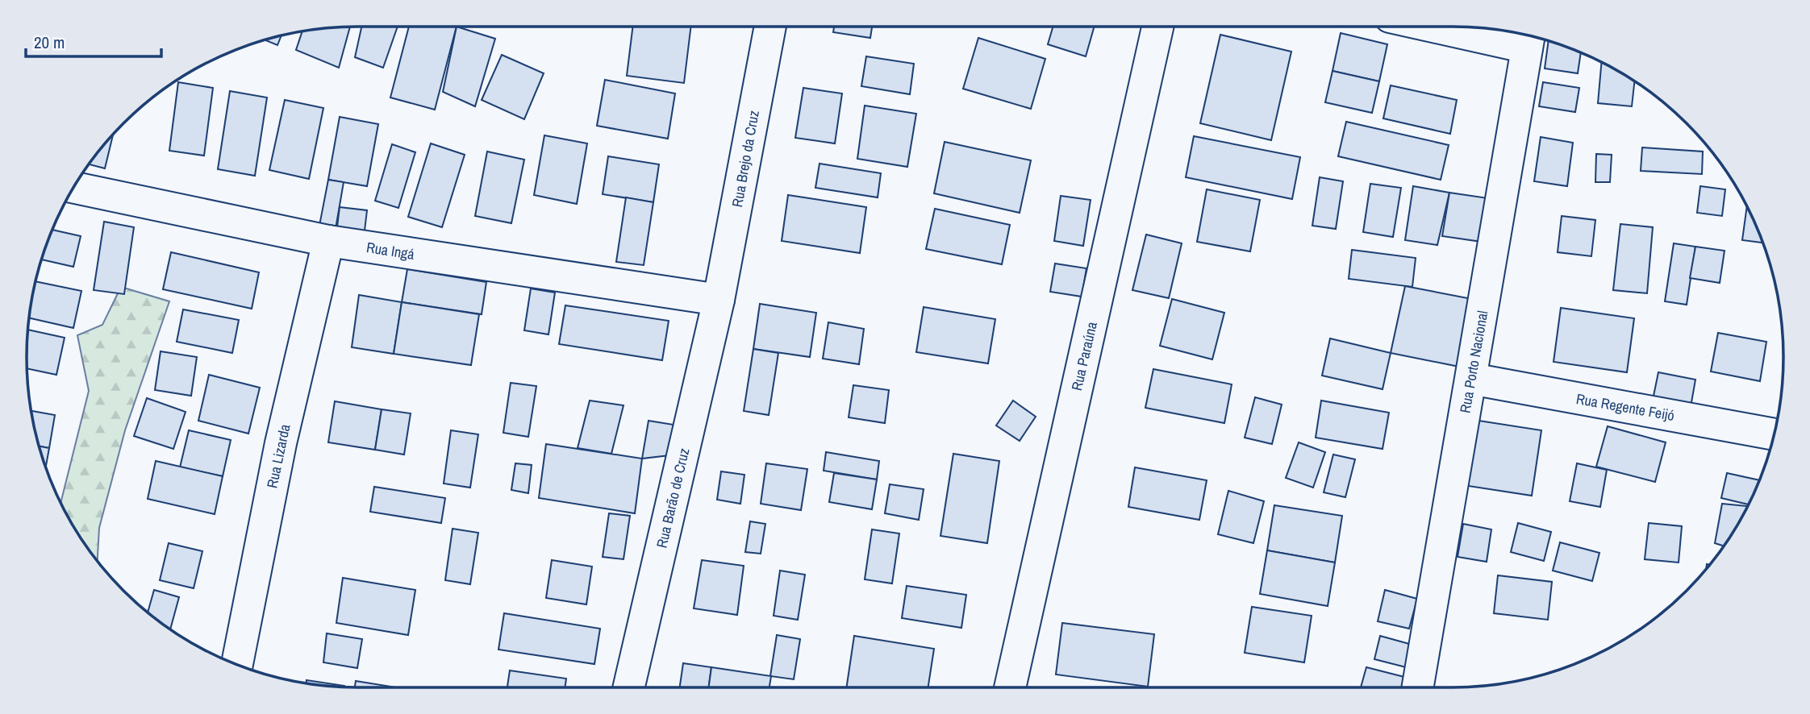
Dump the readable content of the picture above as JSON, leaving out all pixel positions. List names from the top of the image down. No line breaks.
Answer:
{"streets":{"street":["Rua Brejo da Cruz","Rua Ingá","Rua Paraúna","Rua Porto Nacional","Rua Regente Feijó","Rua Lizarda","Rua Barão de Cruz"]},"crossings":[["Rua Brejo da Cruz","Rua Ingá"],["Rua Brejo da Cruz","Rua Barão de Cruz"],["Rua Ingá","Rua Lizarda"],["Rua Ingá","Rua Barão de Cruz"],["Rua Porto Nacional","Rua Regente Feijó"]],"scale_bar":"20 m"}
